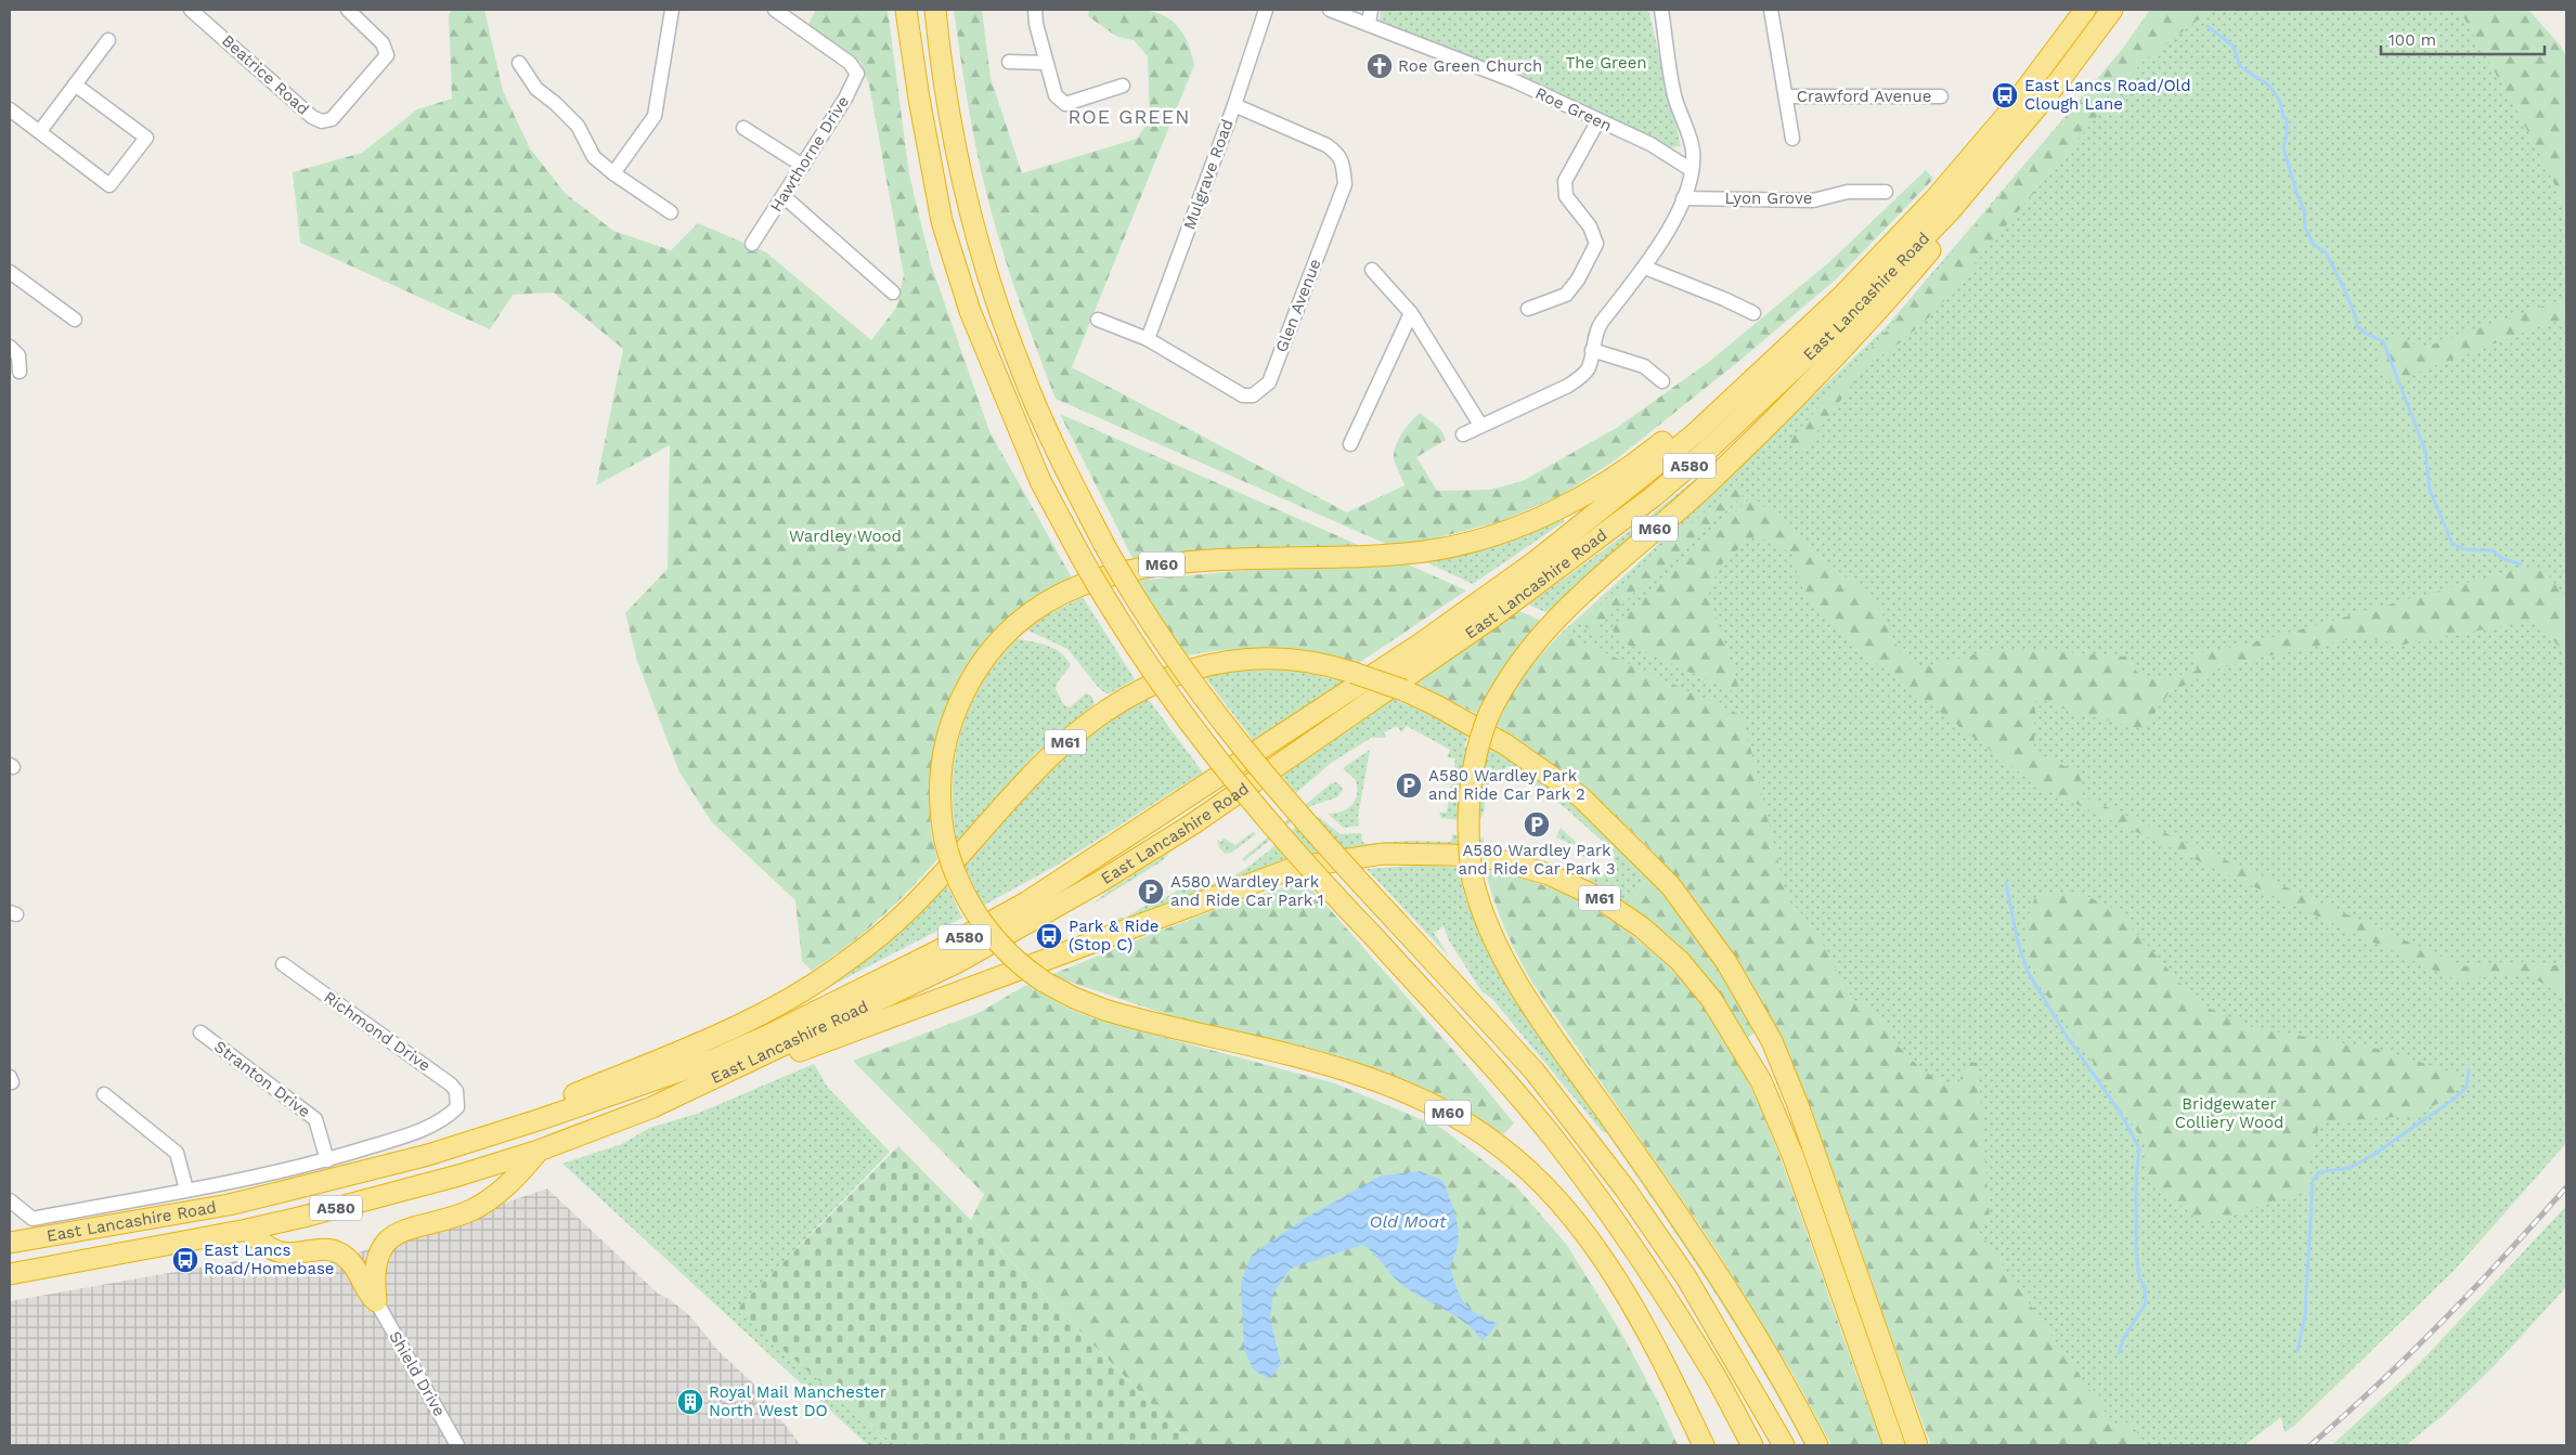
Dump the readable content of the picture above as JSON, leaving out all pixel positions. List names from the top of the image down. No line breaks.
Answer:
{"streets":{"highway":["East Lancashire Road","A580","M60","M61"],"street":["Beatrice Road","Crawford Avenue","Roe Green","Hawthorne Drive","Mulgrave Road","Lyon Grove","Glen Avenue","Richmond Drive","Stranton Drive","Shield Drive"]},"crossings":[["Mulgrave Road","Glen Avenue"],["East Lancashire Road","A580"],["East Lancashire Road","M60"],["East Lancashire Road","Richmond Drive"],["East Lancashire Road","Stranton Drive"],["A580","M61"]],"districts":["ROE GREEN"],"water":["Old Moat"],"parks":["The Green","Wardley Wood","Bridgewater Colliery Wood"],"places":{"church":["Roe Green Church"],"bus stop":["East Lancs Road/Old Clough Lane","Park & Ride (Stop C)","East Lancs Road/Homebase"],"parking":["A580 Wardley Park and Ride Car Park 2","A580 Wardley Park and Ride Car Park 3","A580 Wardley Park and Ride Car Park 1"],"building":["Royal Mail Manchester North West DO"]},"scale_bar":"100 m"}
